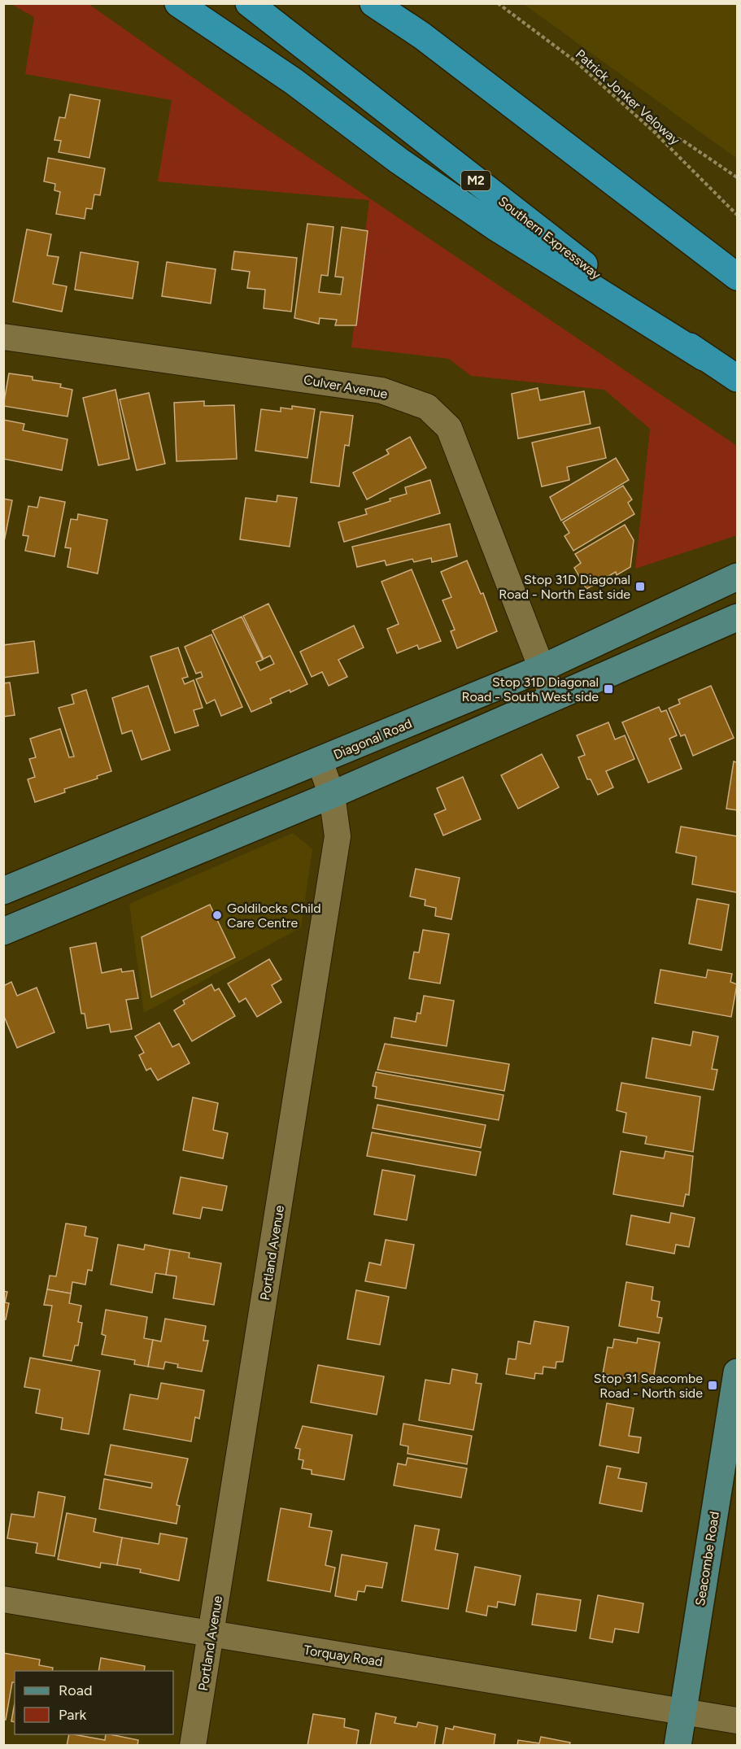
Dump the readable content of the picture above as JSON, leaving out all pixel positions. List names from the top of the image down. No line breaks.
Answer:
{"streets":{"highway":["M2","Southern Expressway"],"main road":["Diagonal Road","Seacombe Road"],"street":["Culver Avenue","Portland Avenue","Torquay Road"],"path":["Patrick Jonker Veloway"]},"crossings":[["Culver Avenue","Diagonal Road"],["Diagonal Road","Portland Avenue"],["Portland Avenue","Torquay Road"],["Seacombe Road","Torquay Road"]],"places":{"transit":["Stop 31D Diagonal Road - North East side","Stop 31D Diagonal Road - South West side","Stop 31 Seacombe Road - North side"],"other":["Goldilocks Child Care Centre"]},"legend":["Road","Park"]}
